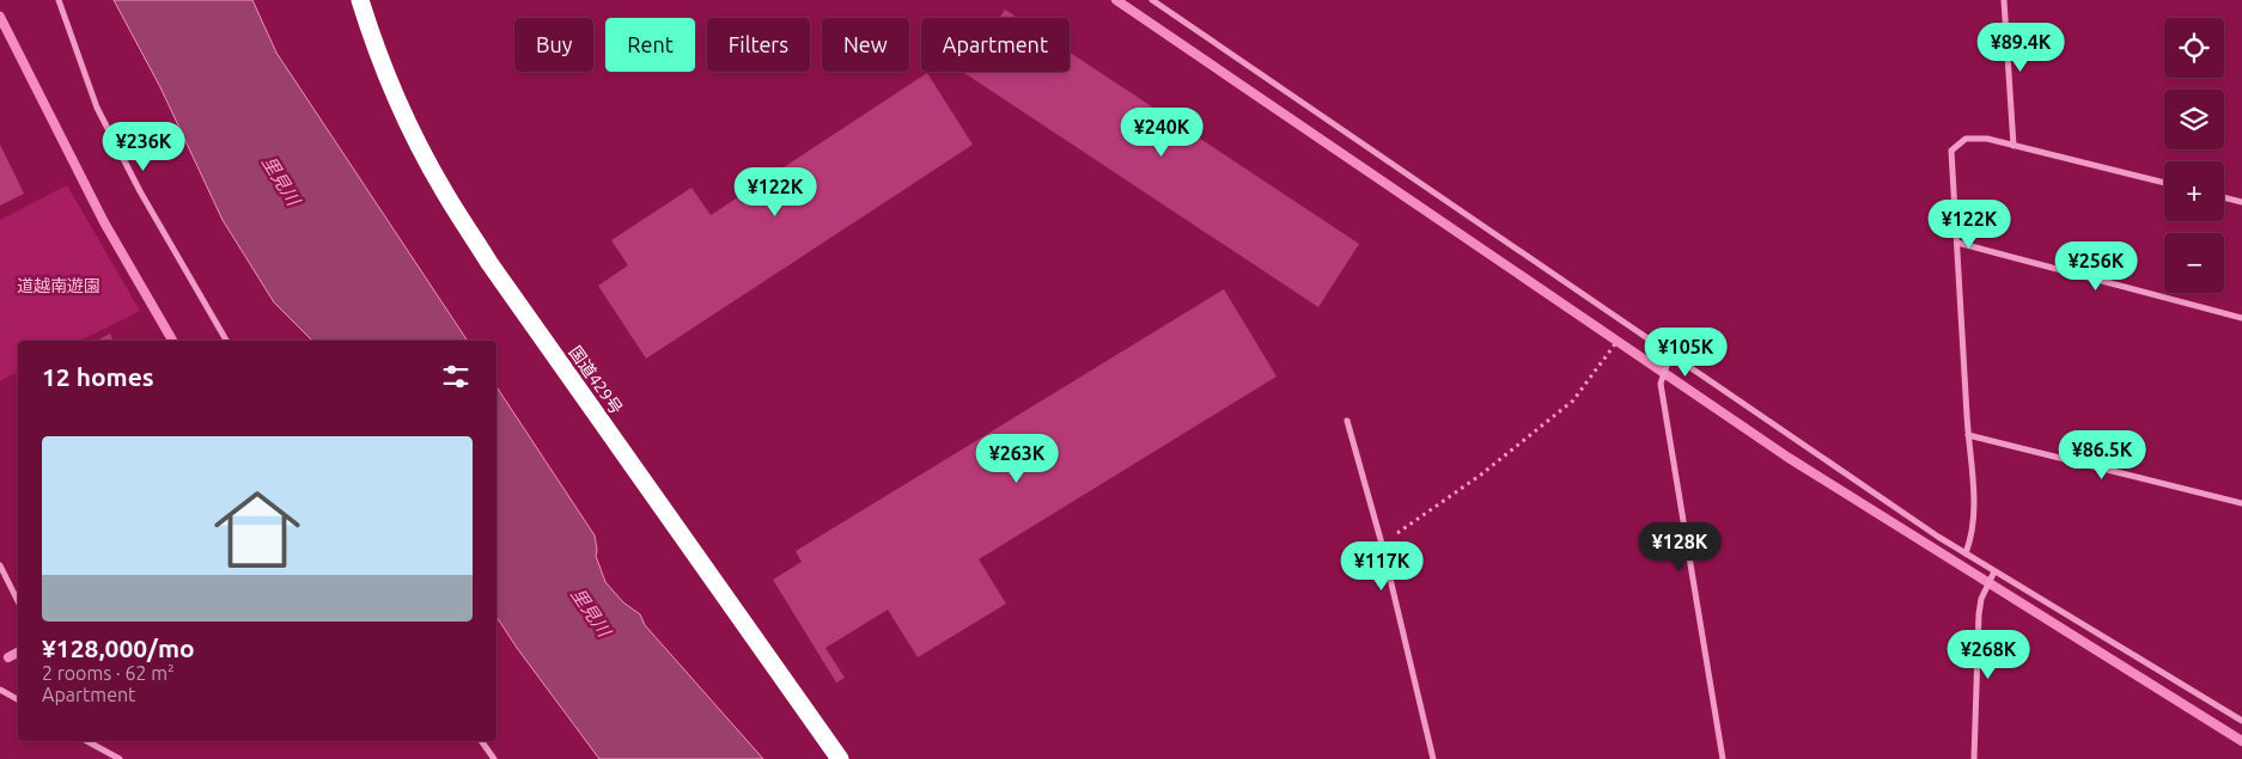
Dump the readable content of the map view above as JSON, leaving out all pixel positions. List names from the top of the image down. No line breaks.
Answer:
{"streets":{"highway":["国道429号"]},"water":["里見川"],"parks":["道越南遊園"],"page":{"map_buttons":["+","−"],"chip":["Buy","Rent","Filters","New","Apartment"],"price":["¥89.4K","¥240K","¥236K","¥122K","¥122K","¥256K","¥105K","¥86.5K","¥263K","¥128K","¥117K","¥268K"],"heading":"12 homes","list":[{"name":"¥128,000/mo","note":"2 rooms · 62 m² · Apartment"}]}}
